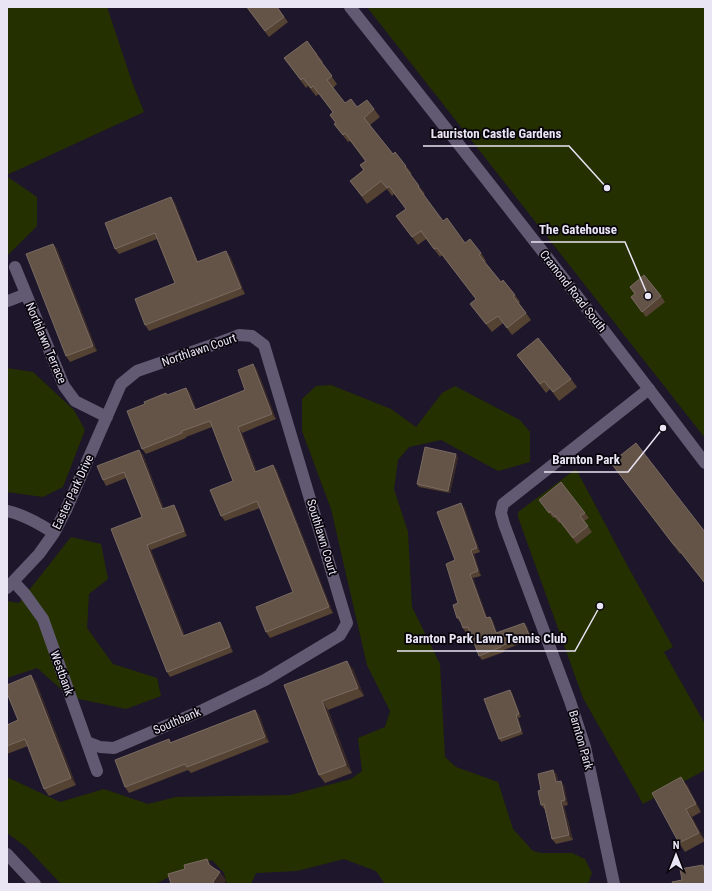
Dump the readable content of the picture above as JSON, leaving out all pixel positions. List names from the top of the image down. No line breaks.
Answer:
{"streets":{"street":["Cramond Road South","Northlawn Terrace","Northlawn Court","Easter Park Drive","Southlawn Court","Westbank","Southbank","Barnton Park"]},"crossings":[["Cramond Road South","Barnton Park"],["Northlawn Terrace","Easter Park Drive"],["Northlawn Court","Easter Park Drive"],["Northlawn Court","Southlawn Court"],["Easter Park Drive","Westbank"],["Southlawn Court","Southbank"],["Westbank","Southbank"]],"places":["Lauriston Castle Gardens","The Gatehouse","Barnton Park","Barnton Park Lawn Tennis Club"],"north":"top"}
